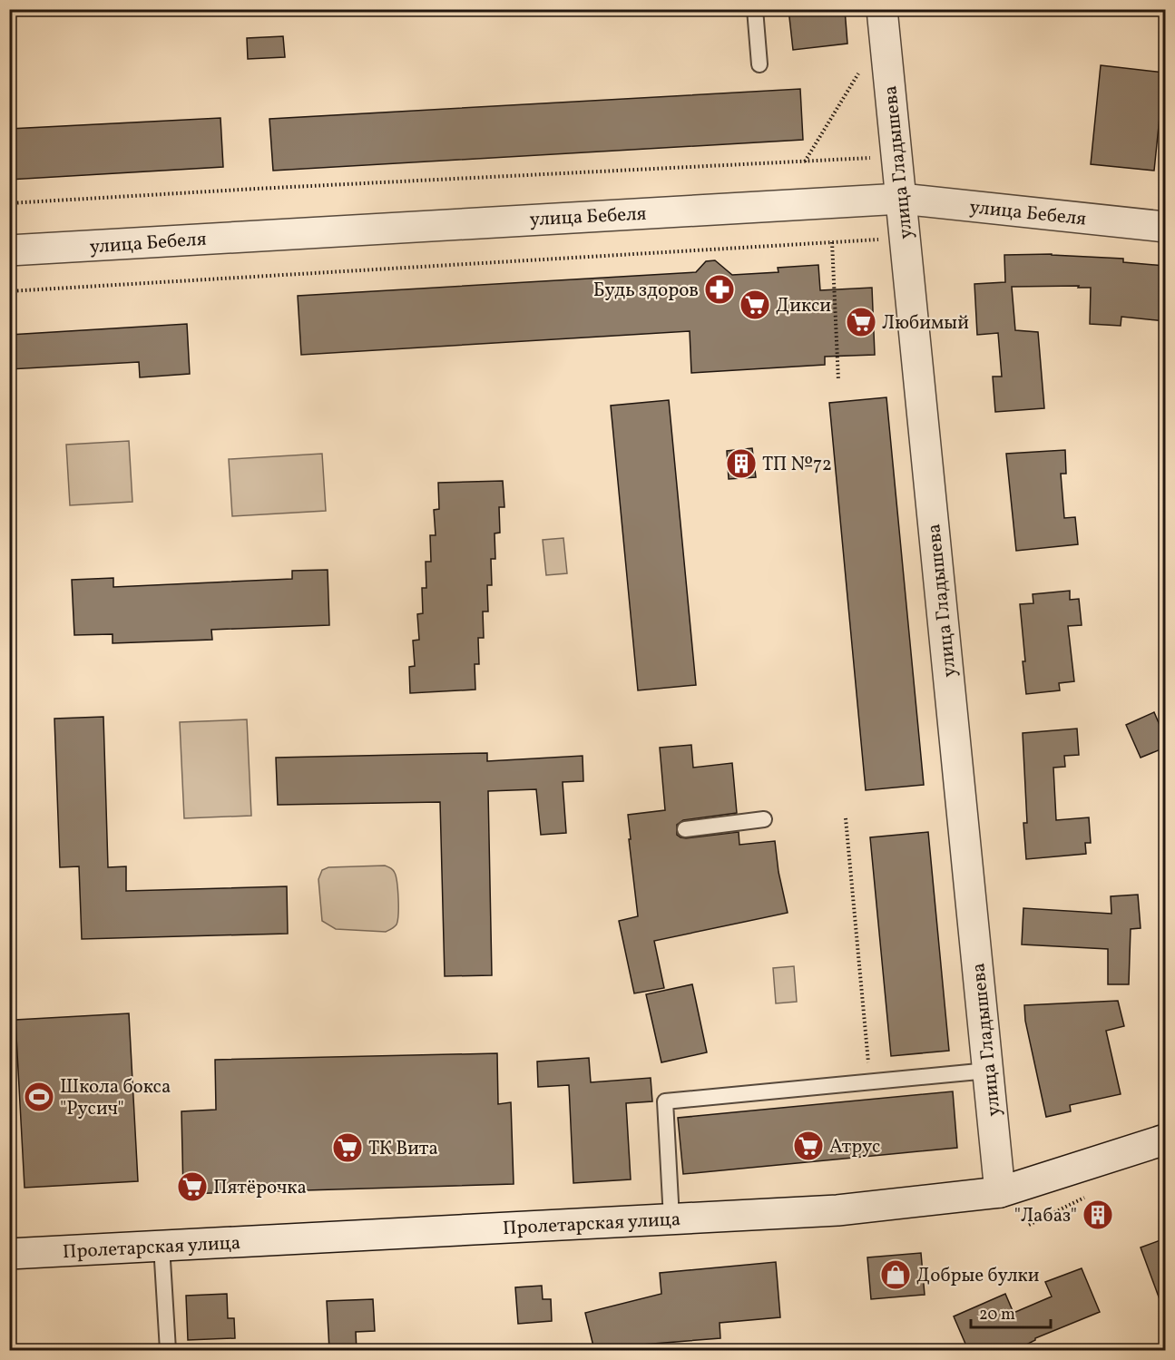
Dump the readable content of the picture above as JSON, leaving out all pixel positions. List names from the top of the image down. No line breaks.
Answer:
{"streets":{"street":["улица Гладышева","улица Бебеля","Пролетарская улица"]},"crossings":[["улица Гладышева","улица Бебеля"],["улица Гладышева","Пролетарская улица"]],"places":{"pharmacy":["Будь здоров"],"supermarket":["Дикси","Любимый","Атрус","ТК Вита","Пятёрочка"],"building":["ТП №72","\"Лабаз\""],"sports":["Школа бокса \"Русич\""],"shop":["Добрые булки"]},"scale_bar":"20 m"}
